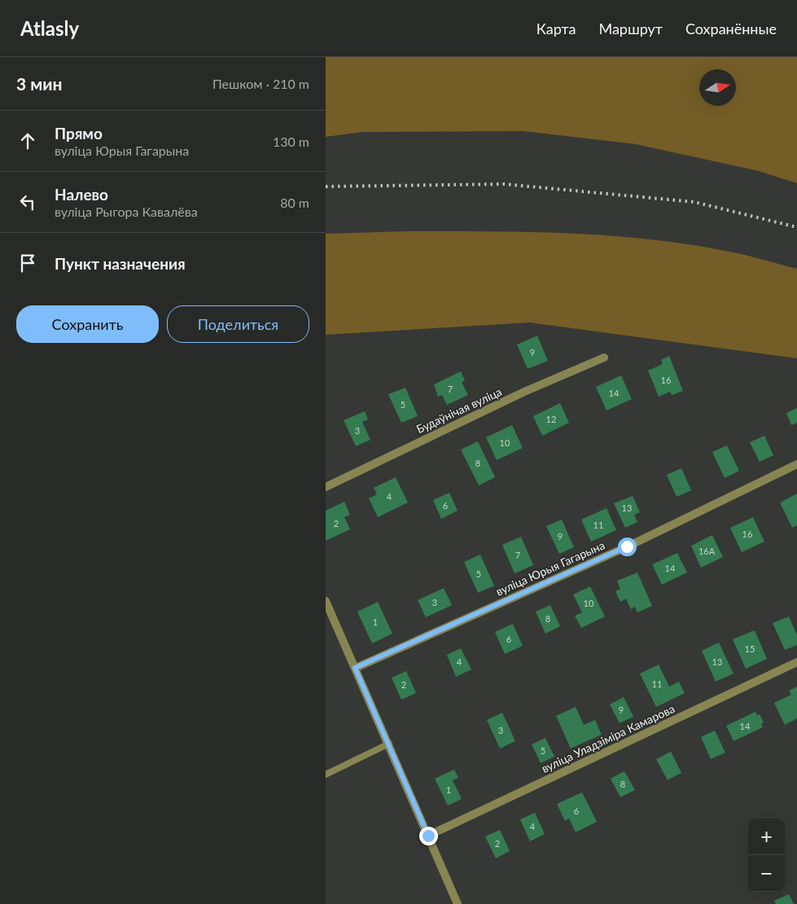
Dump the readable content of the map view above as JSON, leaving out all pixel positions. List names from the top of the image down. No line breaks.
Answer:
{"streets":{"street":["Будаўнічая вуліца","вуліца Юрыя Гагарына","вуліца Уладзіміра Камарова"]},"house_numbers":["9","16","7","14","5","12","3","10","8","4","6","13","2","11","16","9","16А","7","14","5","3","10","8","1","6","15","4","13","11","2","9","14","3","5","8","1","6","4","2"],"north":"right","page":{"header":"Atlasly","nav":["Карта","Маршрут","Сохранённые"],"heading":["3 мин","Пешком · 210 m"],"list":[["Прямо","вуліца Юрыя Гагарына","130 m"],["Налево","вуліца Рыгора Кавалёва","80 m"],"Пункт назначения"],"buttons":["Сохранить","Поделиться"],"map_buttons":["+","−"]}}
